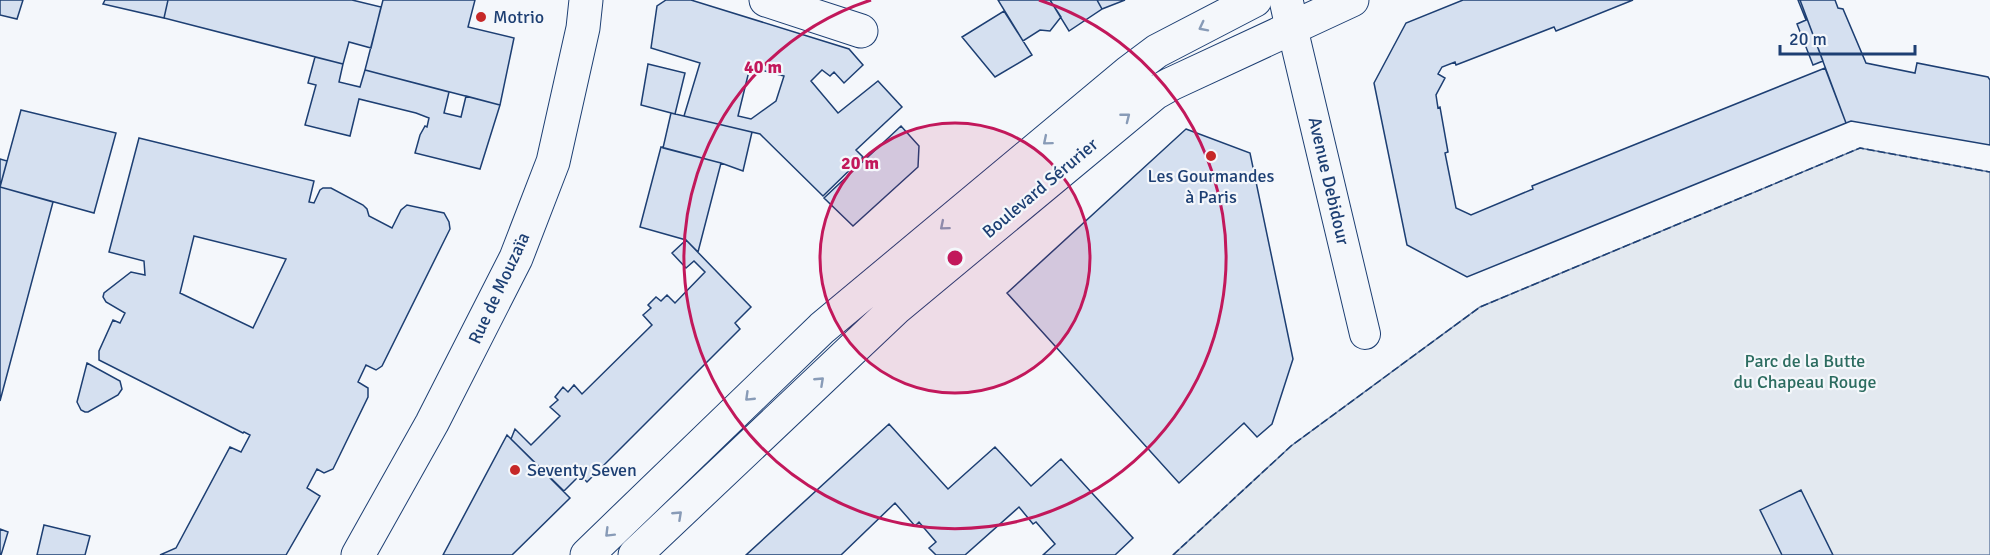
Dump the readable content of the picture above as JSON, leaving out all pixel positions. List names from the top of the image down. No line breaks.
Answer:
{"streets":{"street":["Avenue Debidour","Boulevard Sérurier","Rue de Mouzaïa"]},"crossings":[["Avenue Debidour","Boulevard Sérurier"]],"parks":["Parc de la Butte du Chapeau Rouge"],"places":["Motrio","Les Gourmandes à Paris","Seventy Seven"],"scale_bar":"20 m","rings":["40 m","20 m"]}
